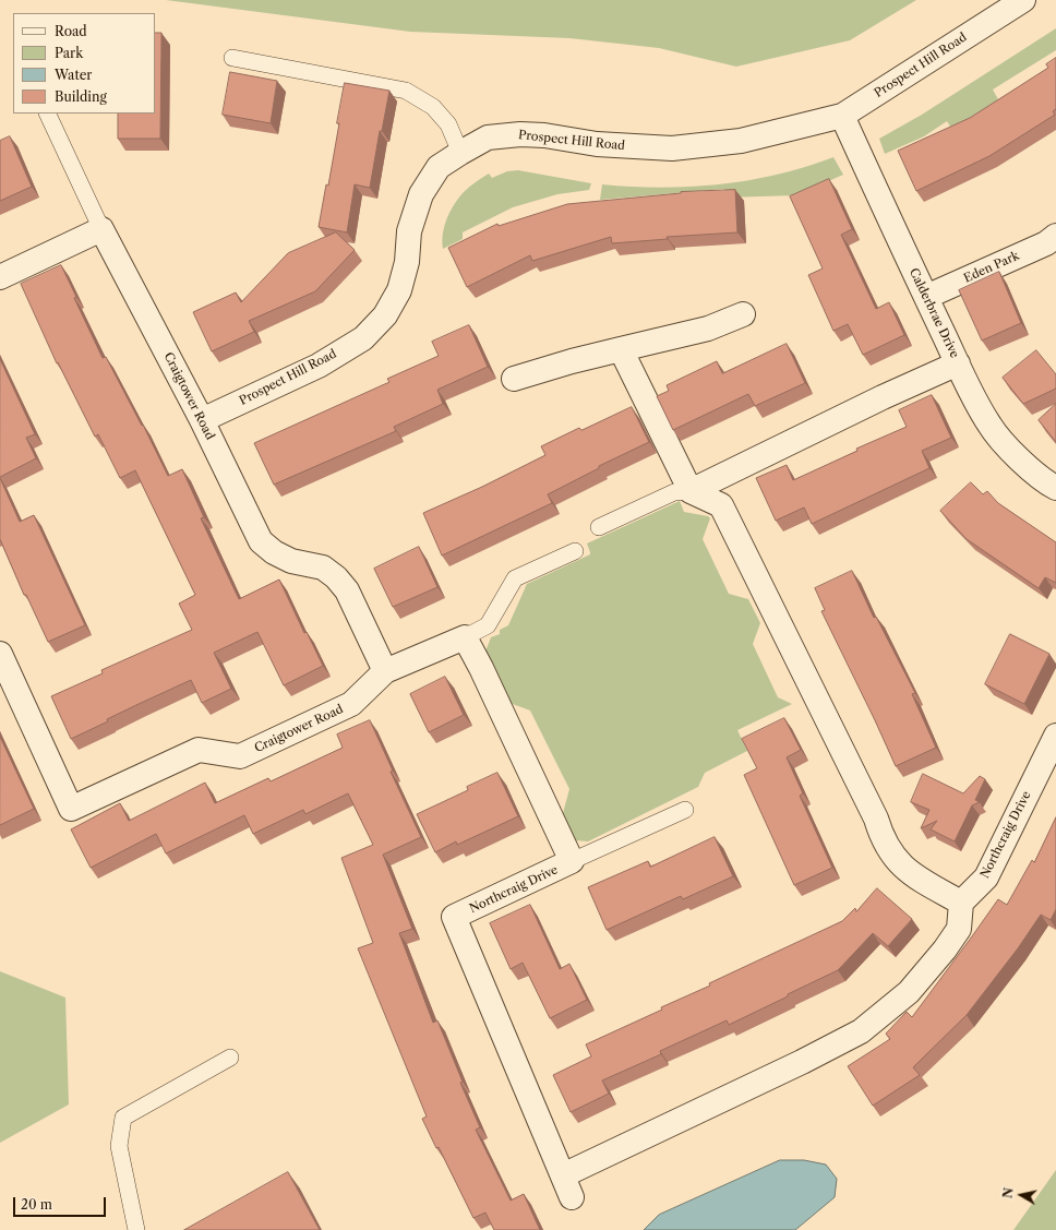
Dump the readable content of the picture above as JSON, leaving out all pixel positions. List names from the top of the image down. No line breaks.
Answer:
{"streets":{"street":["Prospect Hill Road","Eden Park","Calderbrae Drive","Craigtower Road","Northcraig Drive"]},"crossings":[["Prospect Hill Road","Calderbrae Drive"],["Prospect Hill Road","Craigtower Road"],["Eden Park","Calderbrae Drive"]],"legend":["Road","Park","Water","Building"],"scale_bar":"20 m","north":"left"}
